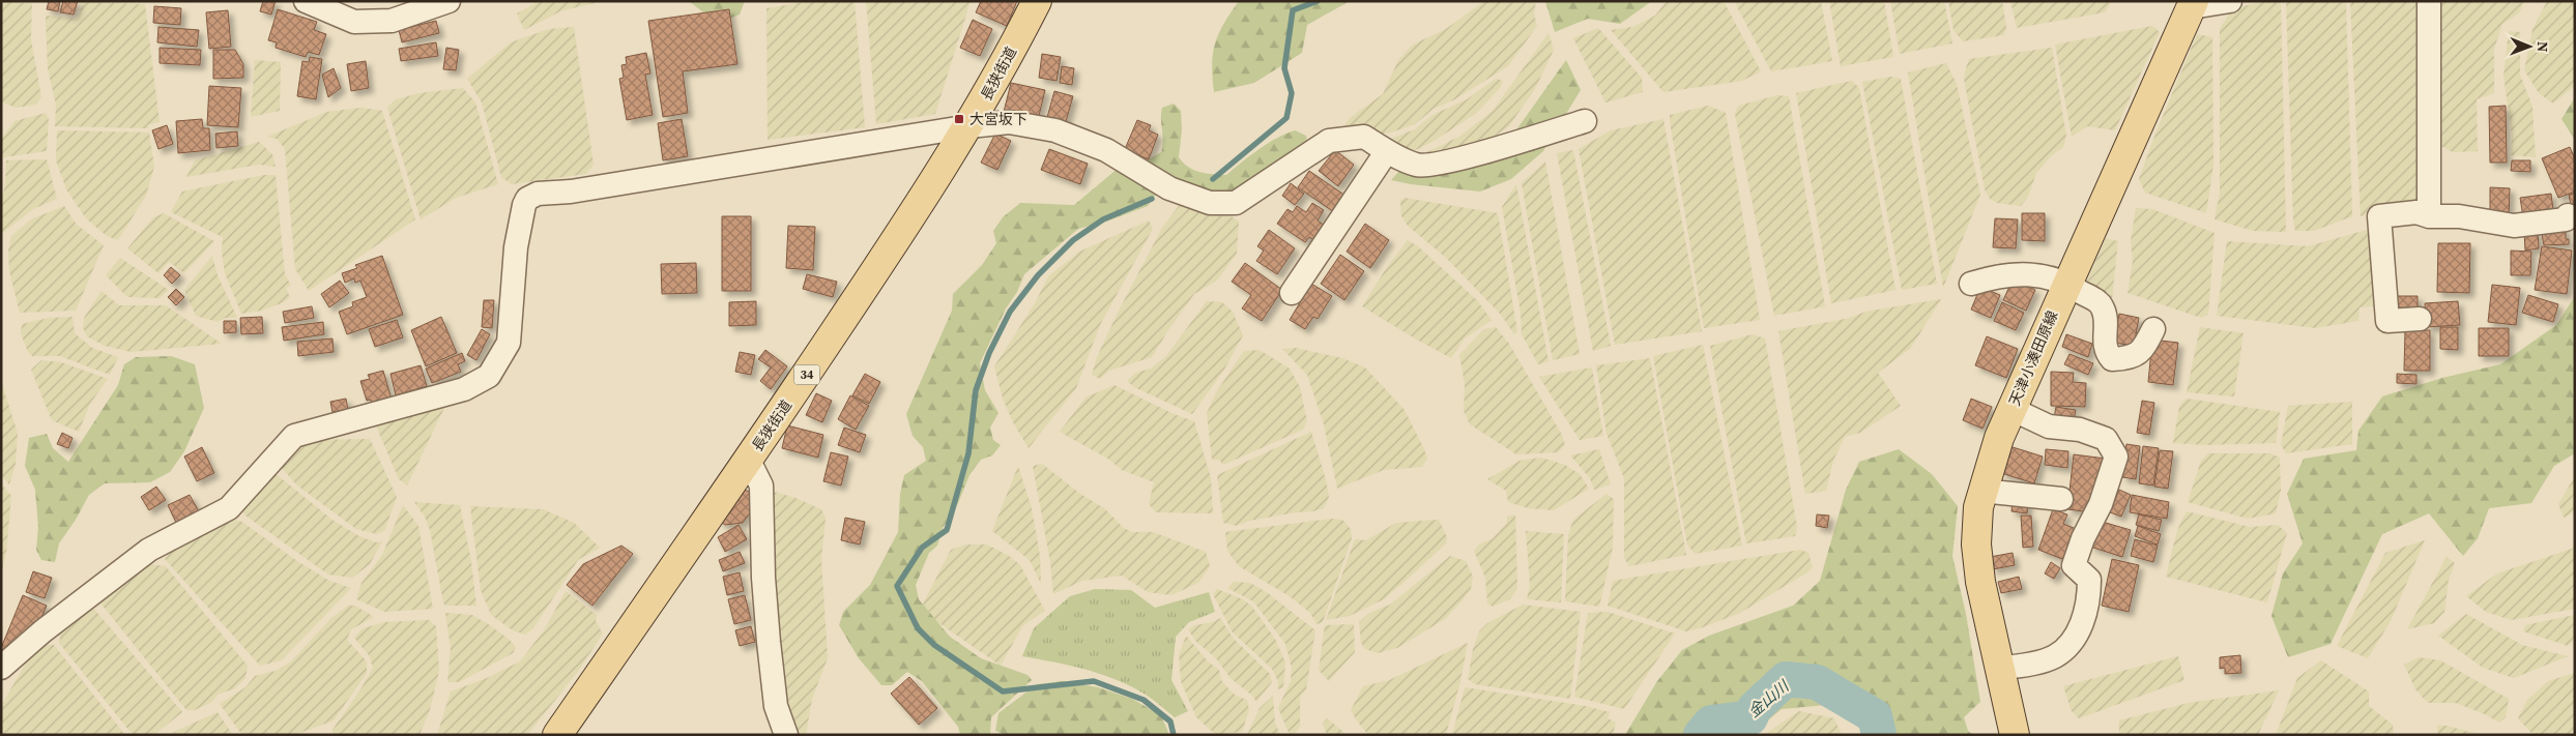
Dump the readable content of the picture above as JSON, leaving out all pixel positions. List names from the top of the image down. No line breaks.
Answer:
{"streets":{"main road":["長狭街道","天津小湊田原線","34"]},"water":["金山川"],"places":{"transit":["大宮坂下"]},"north":"right"}
